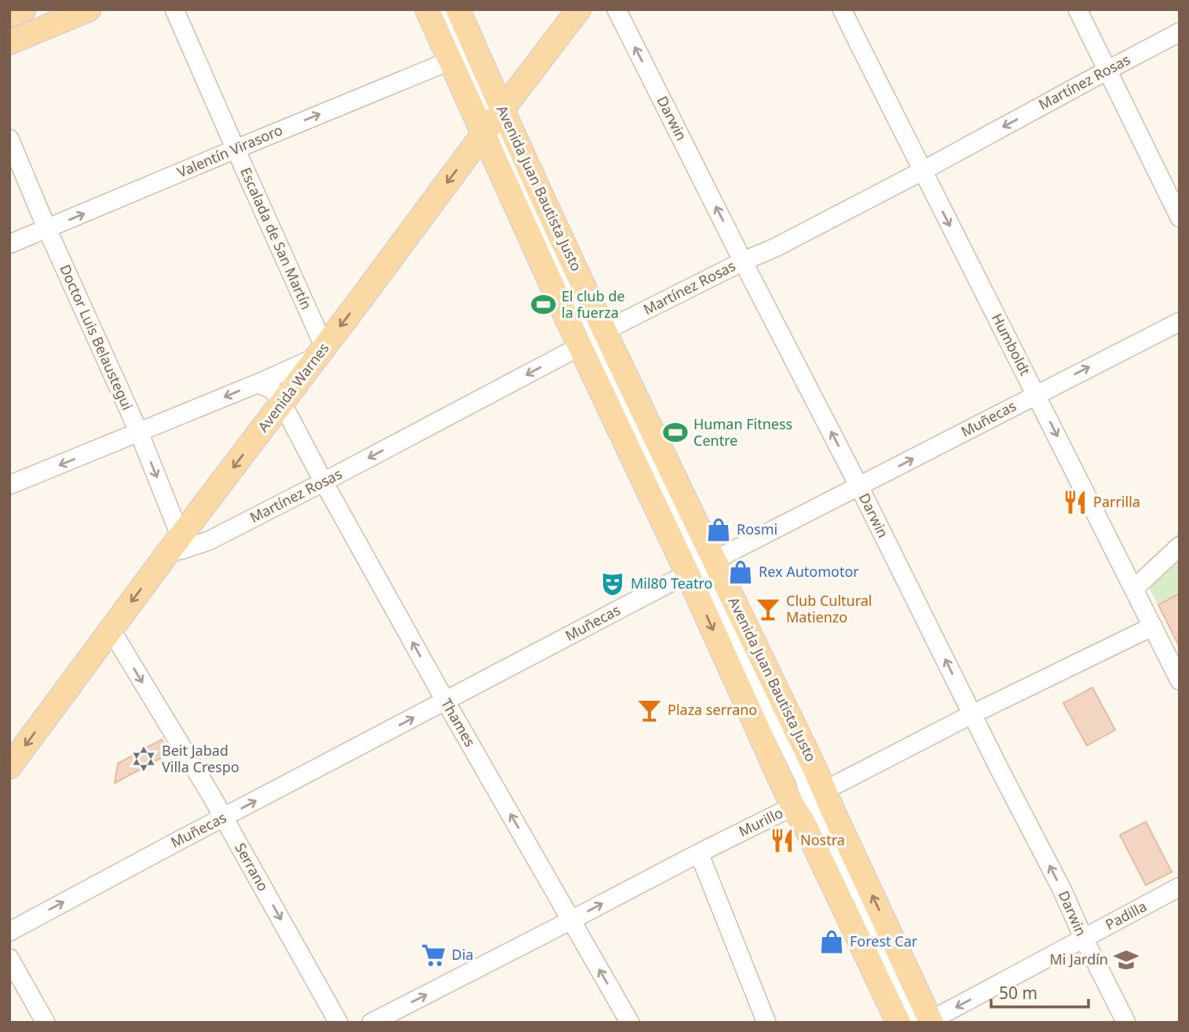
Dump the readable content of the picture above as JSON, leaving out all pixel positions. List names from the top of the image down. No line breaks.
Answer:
{"streets":{"main road":["Avenida Juan Bautista Justo","Avenida Warnes"],"street":["Martínez Rosas","Darwin","Valentín Virasoro","Escalada de San Martín","Doctor Luis Belaustegui","Humboldt","Muñecas","Thames","Murillo","Serrano","Padilla"]},"crossings":[["Martínez Rosas","Darwin"],["Martínez Rosas","Avenida Juan Bautista Justo"],["Martínez Rosas","Doctor Luis Belaustegui"],["Martínez Rosas","Humboldt"],["Martínez Rosas","Avenida Warnes"],["Martínez Rosas","Thames"],["Darwin","Muñecas"],["Darwin","Murillo"],["Darwin","Padilla"],["Valentín Virasoro","Avenida Juan Bautista Justo"],["Valentín Virasoro","Escalada de San Martín"],["Valentín Virasoro","Doctor Luis Belaustegui"],["Avenida Juan Bautista Justo","Avenida Warnes"],["Avenida Juan Bautista Justo","Muñecas"],["Avenida Juan Bautista Justo","Murillo"],["Avenida Juan Bautista Justo","Padilla"],["Escalada de San Martín","Avenida Warnes"],["Doctor Luis Belaustegui","Avenida Warnes"],["Humboldt","Muñecas"],["Humboldt","Murillo"],["Avenida Warnes","Thames"],["Avenida Warnes","Serrano"],["Muñecas","Thames"],["Muñecas","Serrano"],["Thames","Murillo"]],"one_way":["Martínez Rosas","Darwin","Valentín Virasoro","Humboldt","Avenida Warnes","Muñecas","Thames","Murillo","Serrano","Padilla"],"places":{"sports":["El club de la fuerza","Human Fitness Centre"],"restaurant":["Parrilla","Nostra"],"shop":["Rosmi","Rex Automotor","Forest Car"],"theatre":["Mil80 Teatro"],"bar":["Club Cultural Matienzo","Plaza serrano"],"synagogue":["Beit Jabad Villa Crespo"],"supermarket":["Dia"],"school or university":["Mi Jardín"]},"scale_bar":"50 m"}
